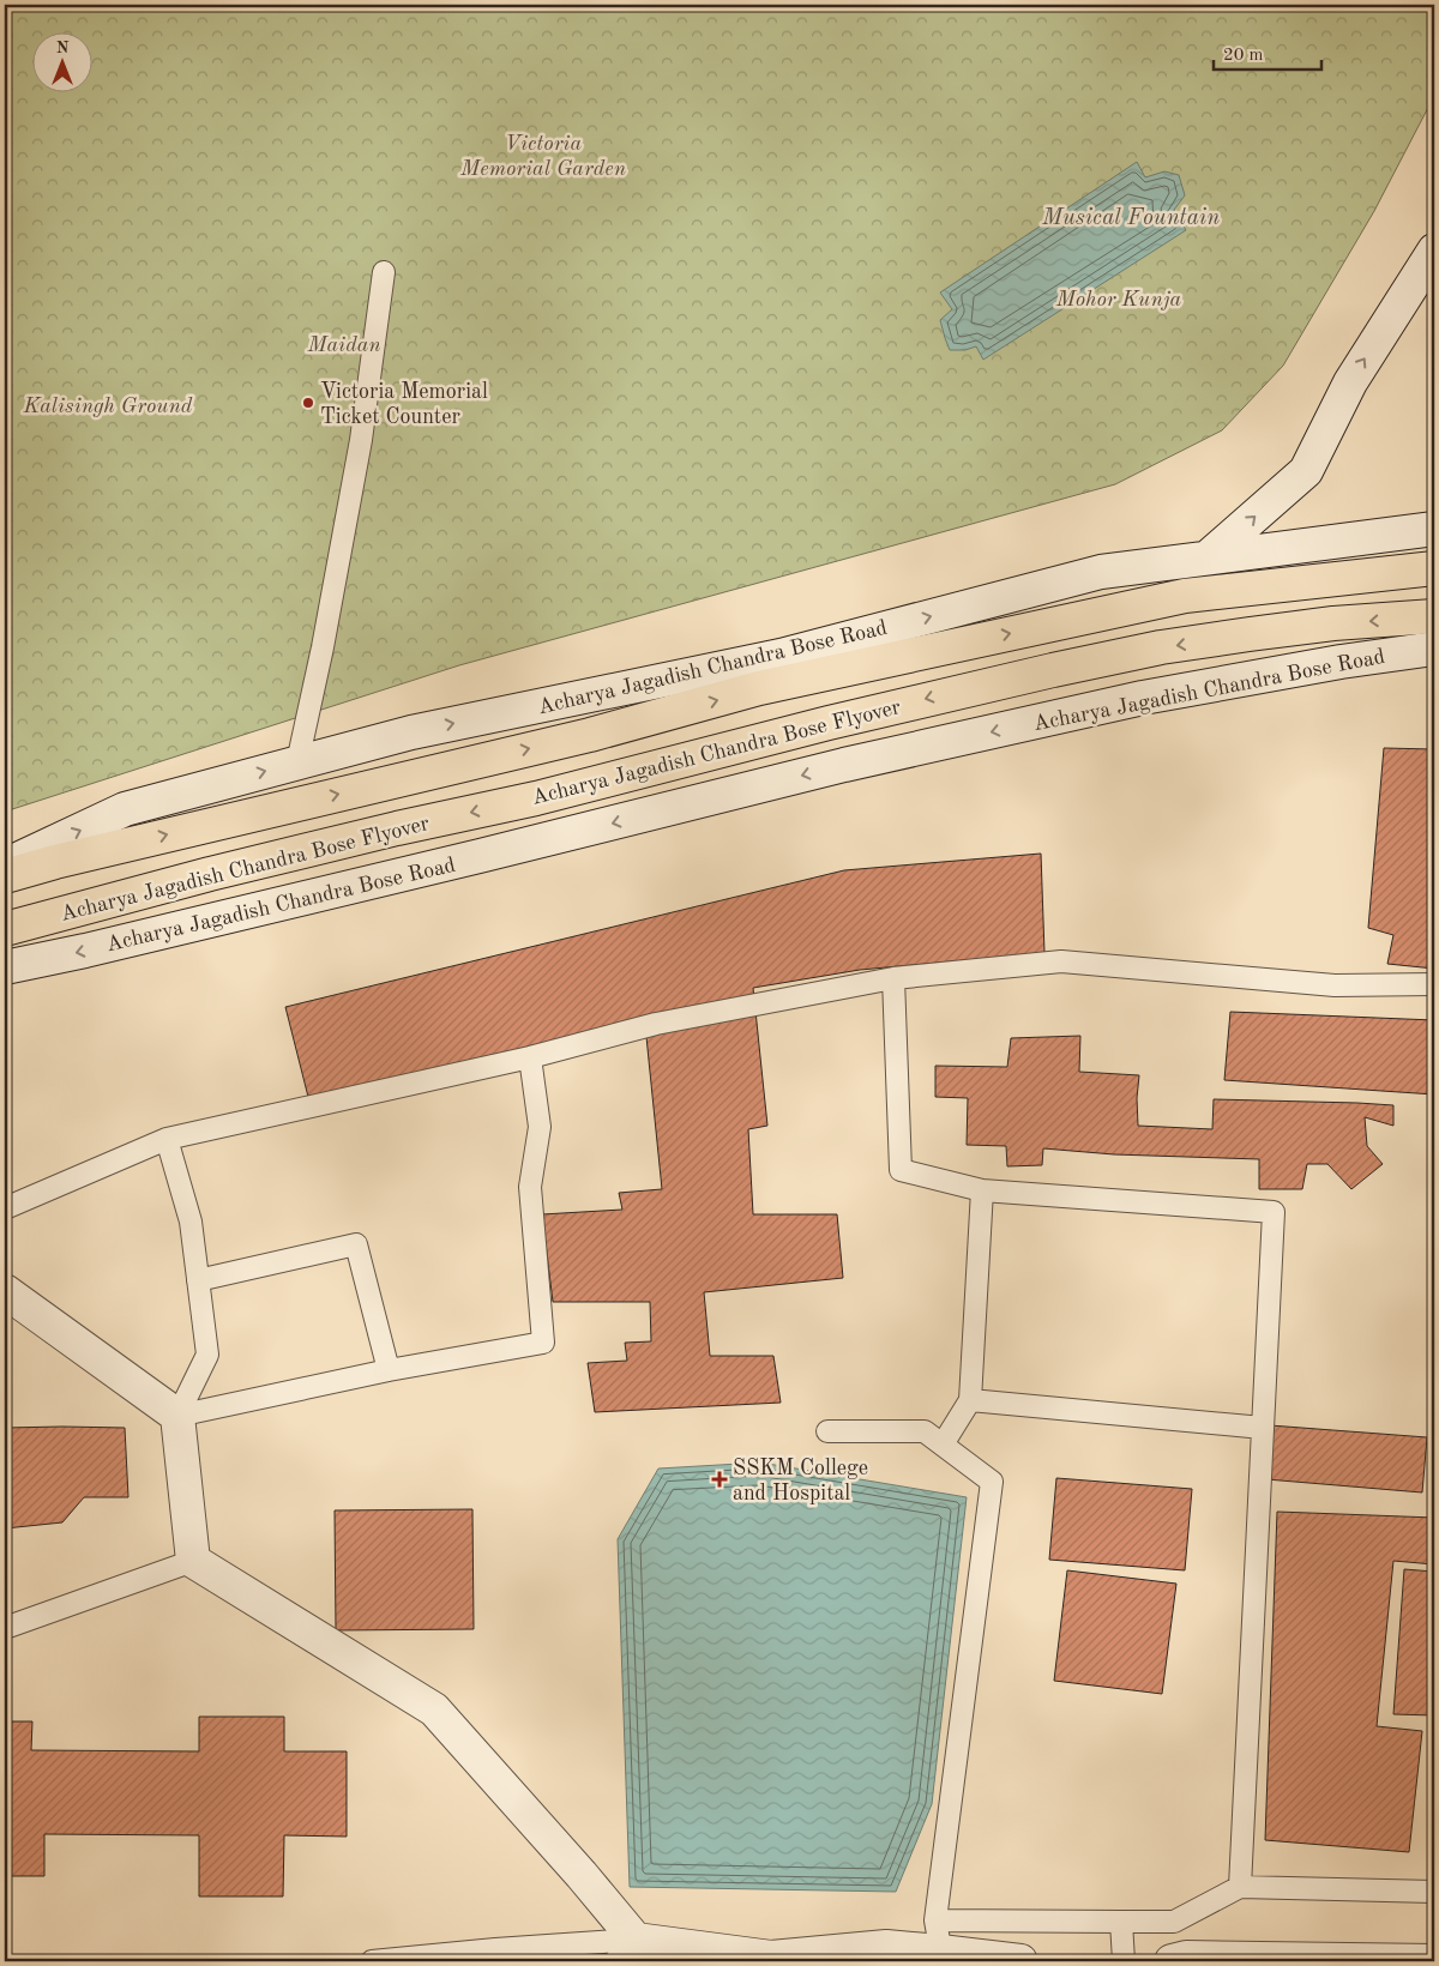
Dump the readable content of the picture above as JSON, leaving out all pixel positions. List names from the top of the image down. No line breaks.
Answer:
{"streets":{"highway":["Acharya Jagadish Chandra Bose Flyover"],"main road":["Acharya Jagadish Chandra Bose Road"]},"water":["Musical Fountain"],"parks":["Victoria Memorial Garden","Mohor Kunja","Maidan","Kalisingh Ground"],"places":{"other":["Victoria Memorial Ticket Counter"],"health":["SSKM College and Hospital"]},"scale_bar":"20 m","north":"top"}
